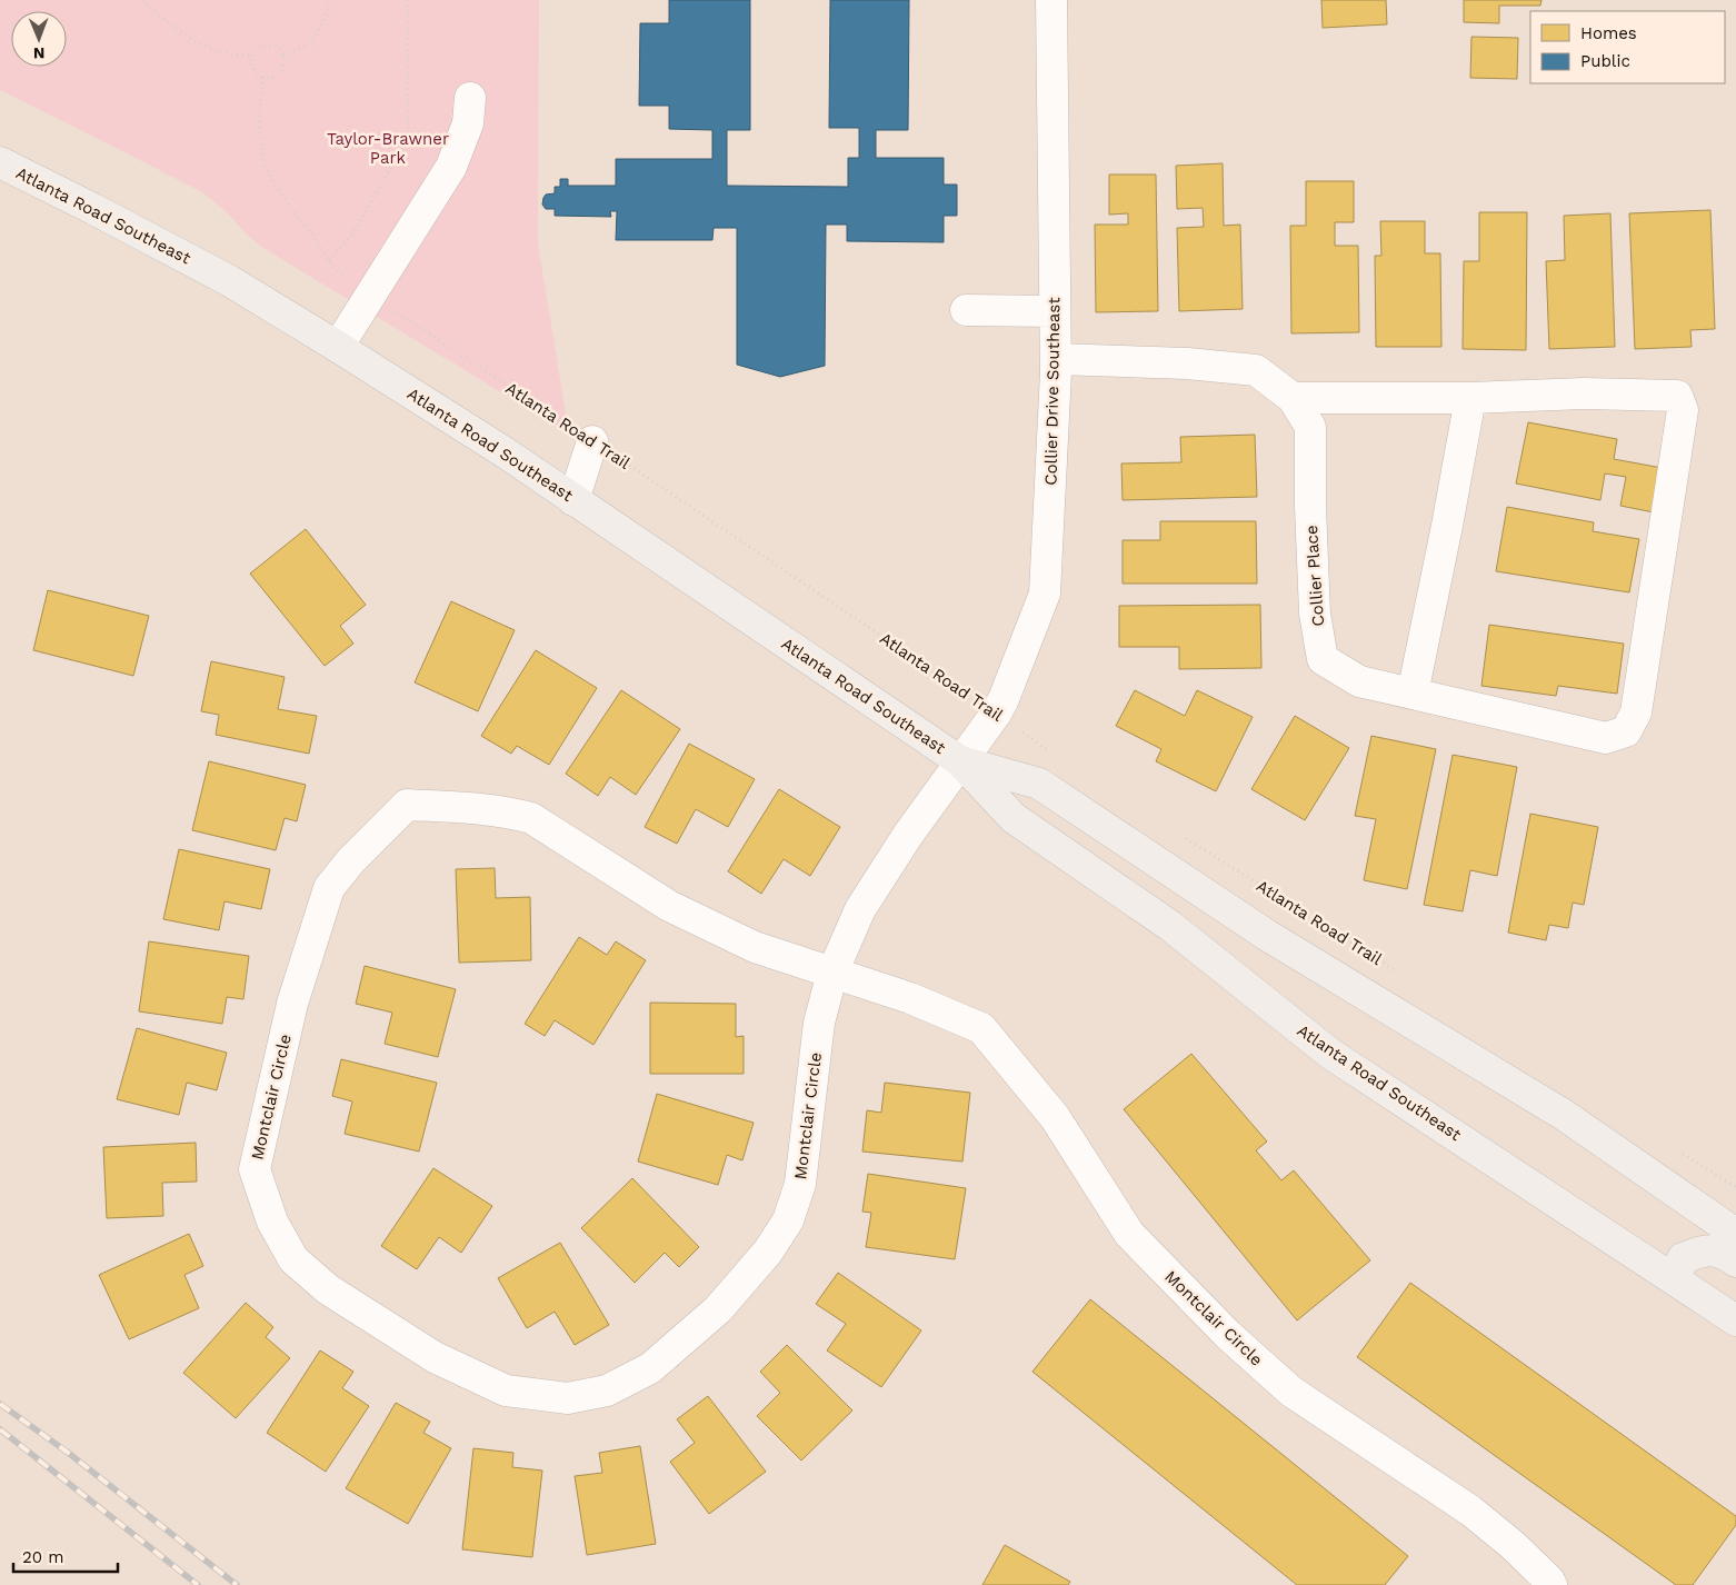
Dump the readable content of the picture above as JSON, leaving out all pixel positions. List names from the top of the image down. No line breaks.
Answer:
{"streets":{"main road":["Atlanta Road Southeast"],"street":["Collier Drive Southeast","Collier Place","Montclair Circle"],"path":["Atlanta Road Trail"]},"crossings":[["Atlanta Road Southeast","Collier Drive Southeast"],["Atlanta Road Southeast","Montclair Circle"],["Collier Drive Southeast","Atlanta Road Trail"],["Collier Drive Southeast","Collier Place"],["Collier Drive Southeast","Montclair Circle"]],"parks":["Taylor-Brawner Park"],"legend":["Homes","Public"],"scale_bar":"20 m","north":"bottom"}
